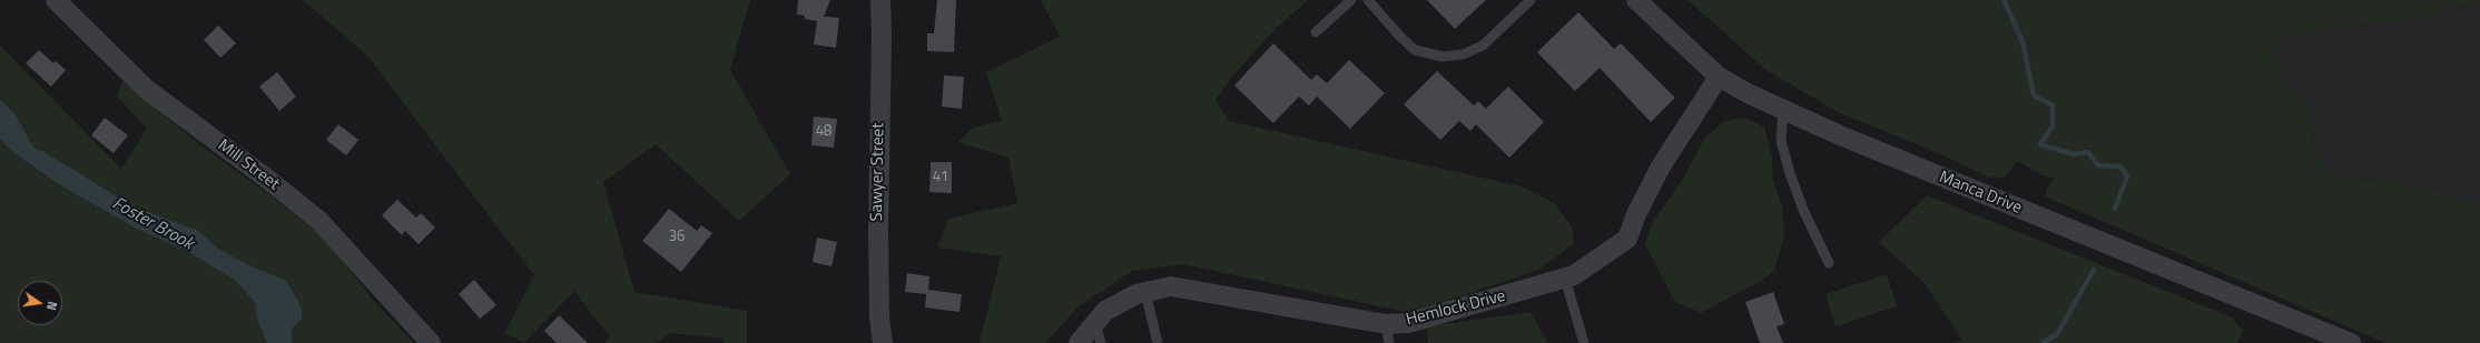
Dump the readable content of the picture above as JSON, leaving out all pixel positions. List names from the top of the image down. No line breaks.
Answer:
{"streets":{"street":["Mill Street","Sawyer Street","Manca Drive","Hemlock Drive"]},"crossings":[["Manca Drive","Hemlock Drive"]],"water":["Foster Brook"],"house_numbers":["48","41","36"],"north":"right"}
